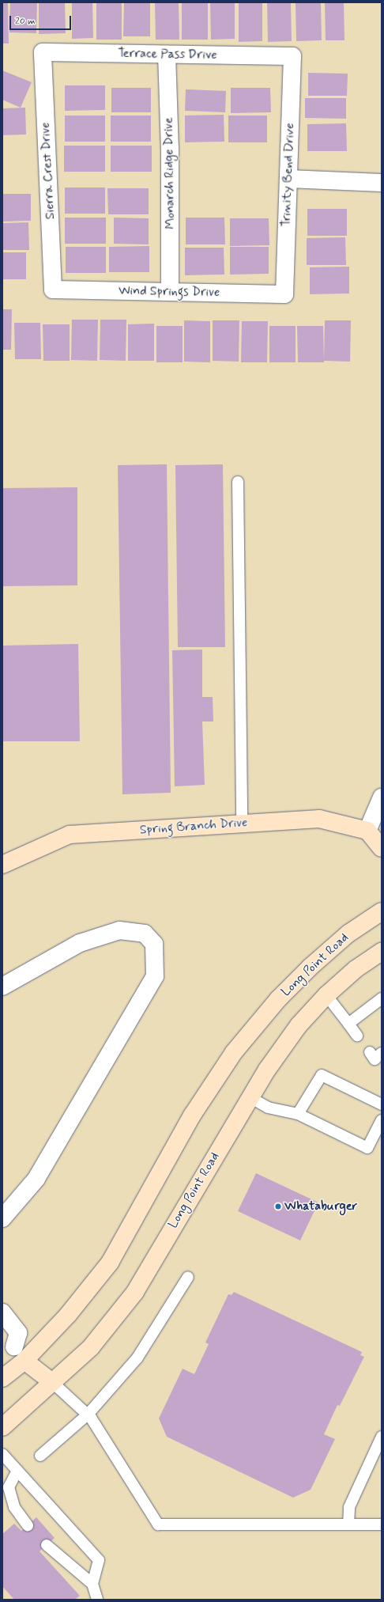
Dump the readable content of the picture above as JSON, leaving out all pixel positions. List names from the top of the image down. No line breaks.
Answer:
{"streets":{"main road":["Spring Branch Drive","Long Point Road"],"street":["Terrace Pass Drive","Sierra Crest Drive","Monarch Ridge Drive","Trinity Bend Drive","Wind Springs Drive"]},"crossings":[["Terrace Pass Drive","Sierra Crest Drive"],["Terrace Pass Drive","Monarch Ridge Drive"],["Terrace Pass Drive","Trinity Bend Drive"],["Sierra Crest Drive","Wind Springs Drive"],["Monarch Ridge Drive","Wind Springs Drive"],["Trinity Bend Drive","Wind Springs Drive"]],"places":["Whataburger"],"scale_bar":"20 m"}
